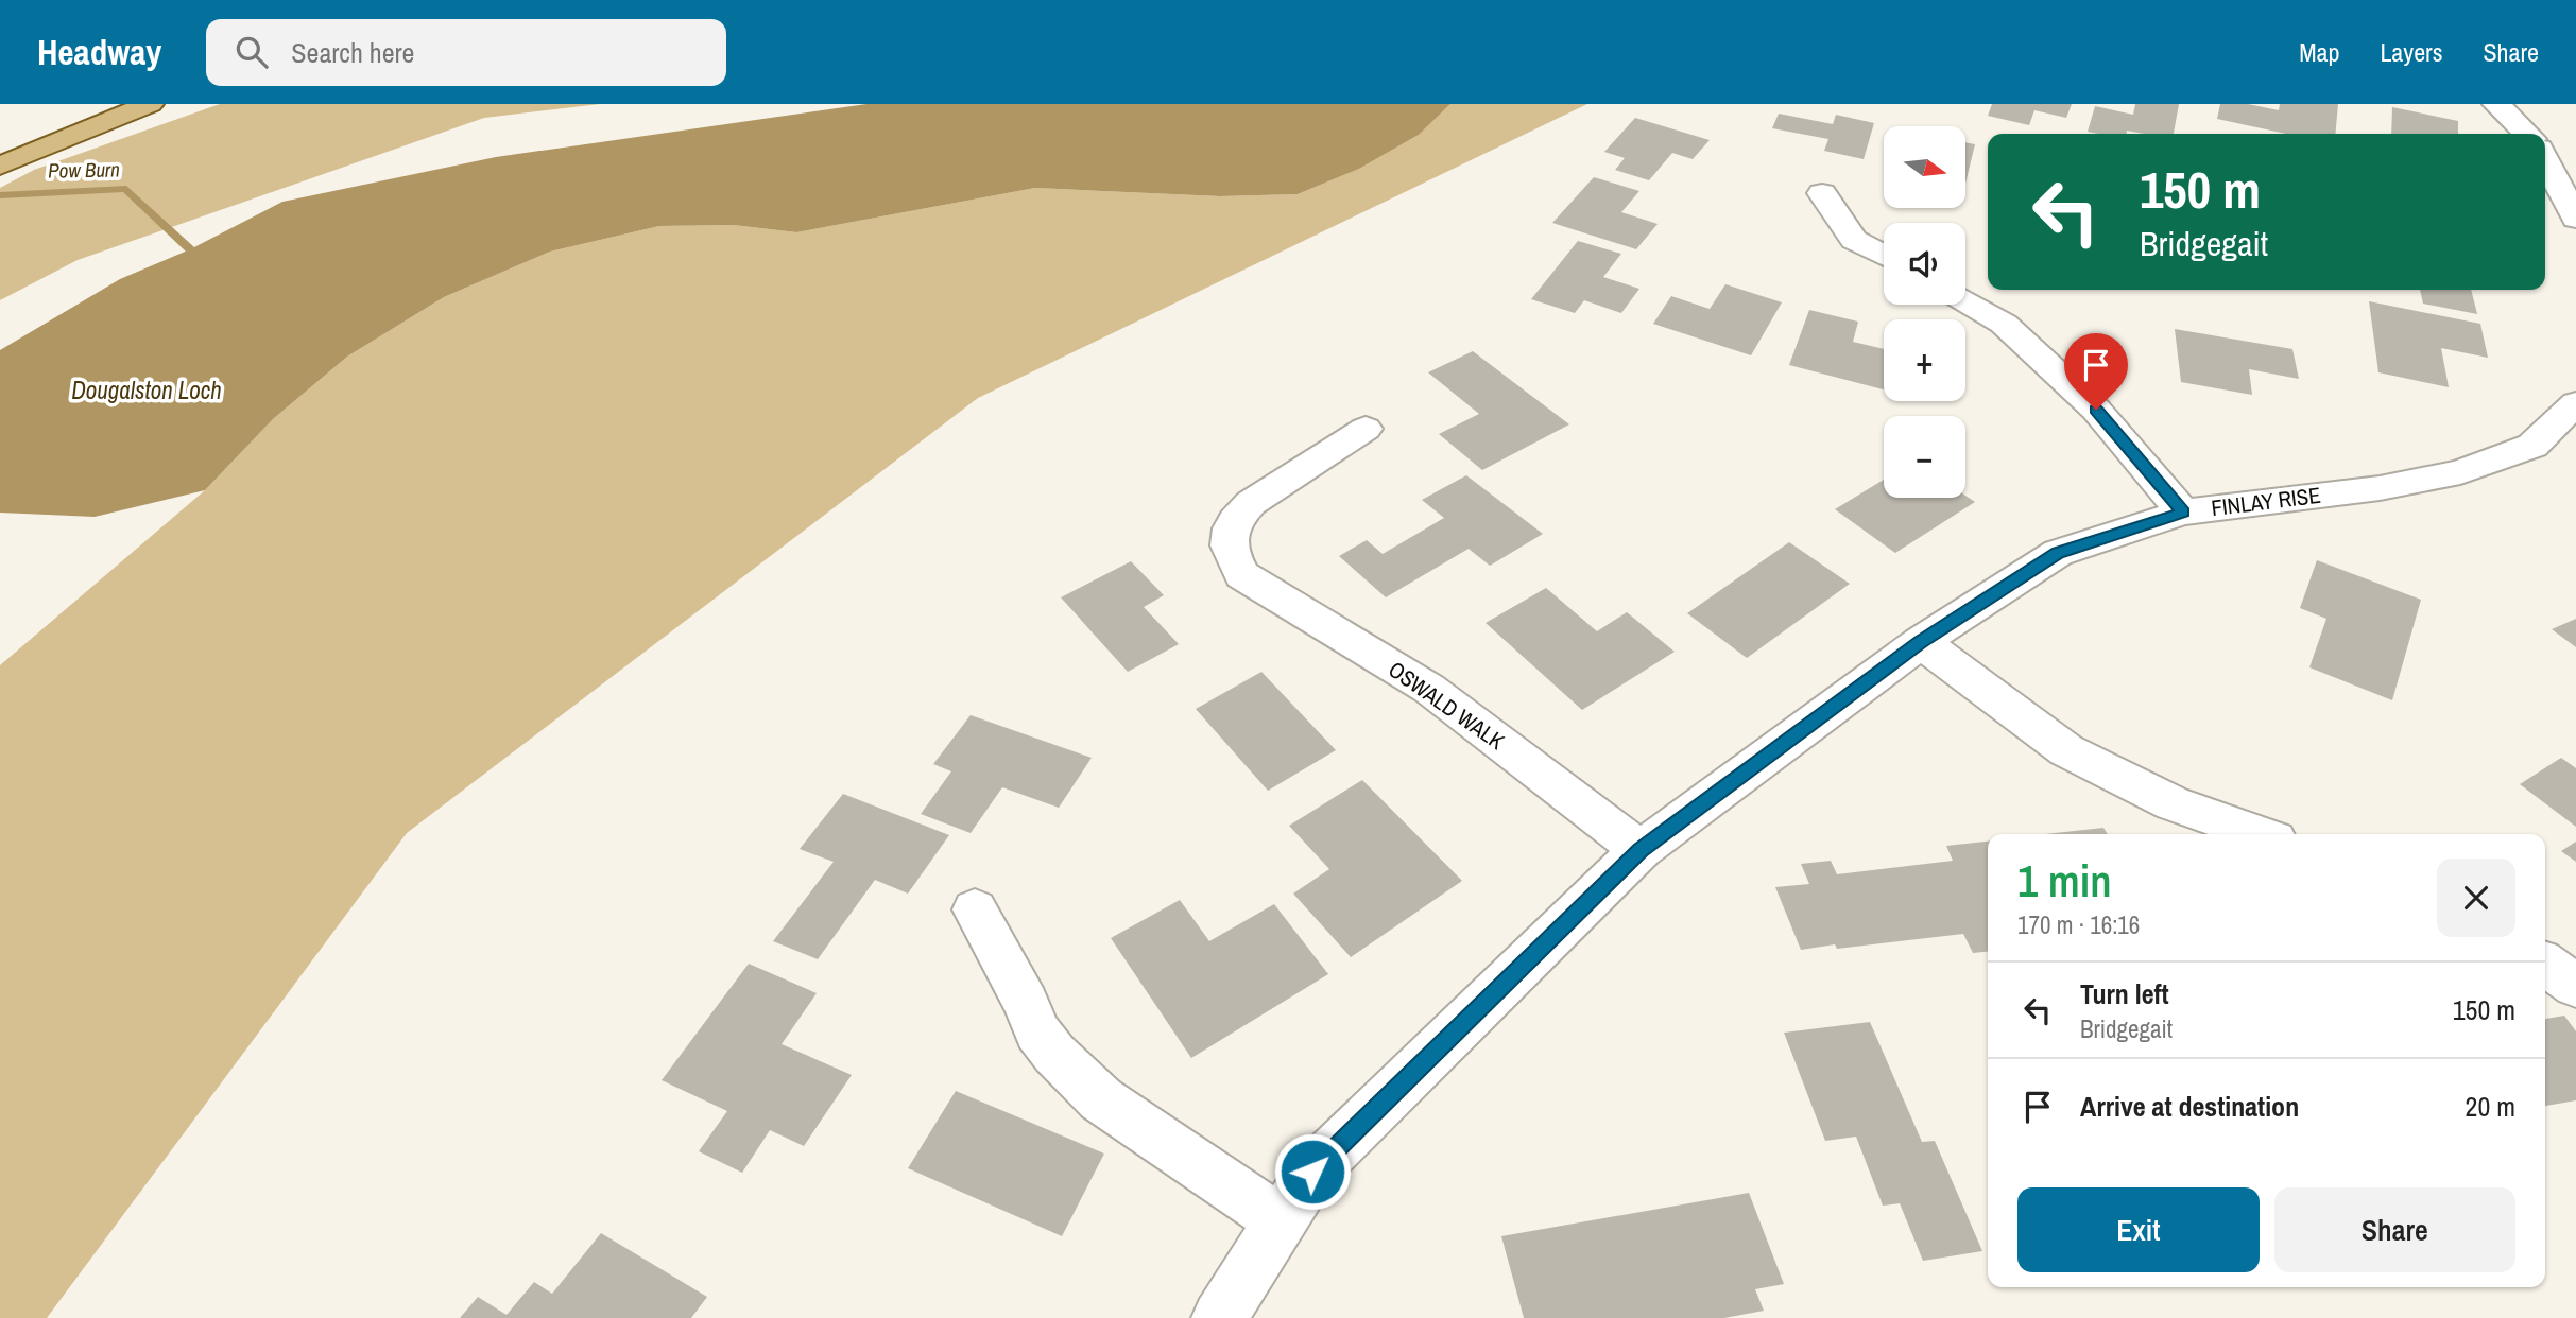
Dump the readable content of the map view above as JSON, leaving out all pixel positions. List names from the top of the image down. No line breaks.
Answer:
{"streets":{"street":["FINLAY RISE","OSWALD WALK"]},"crossings":[["FINLAY RISE","OSWALD WALK"]],"water":["Pow Burn","Dougalston Loch"],"north":"right","page":{"header":"Headway","search":"Search here","nav":["Map","Layers","Share"],"map_buttons":["+","−"],"turn":["150 m","Bridgegait"],"heading":["1 min","170 m · 16:16"],"list":[{"name":"Turn left","note":"Bridgegait","value":"150 m"},{"name":"Arrive at destination","value":"20 m"}],"buttons":["Exit","Share"]}}
